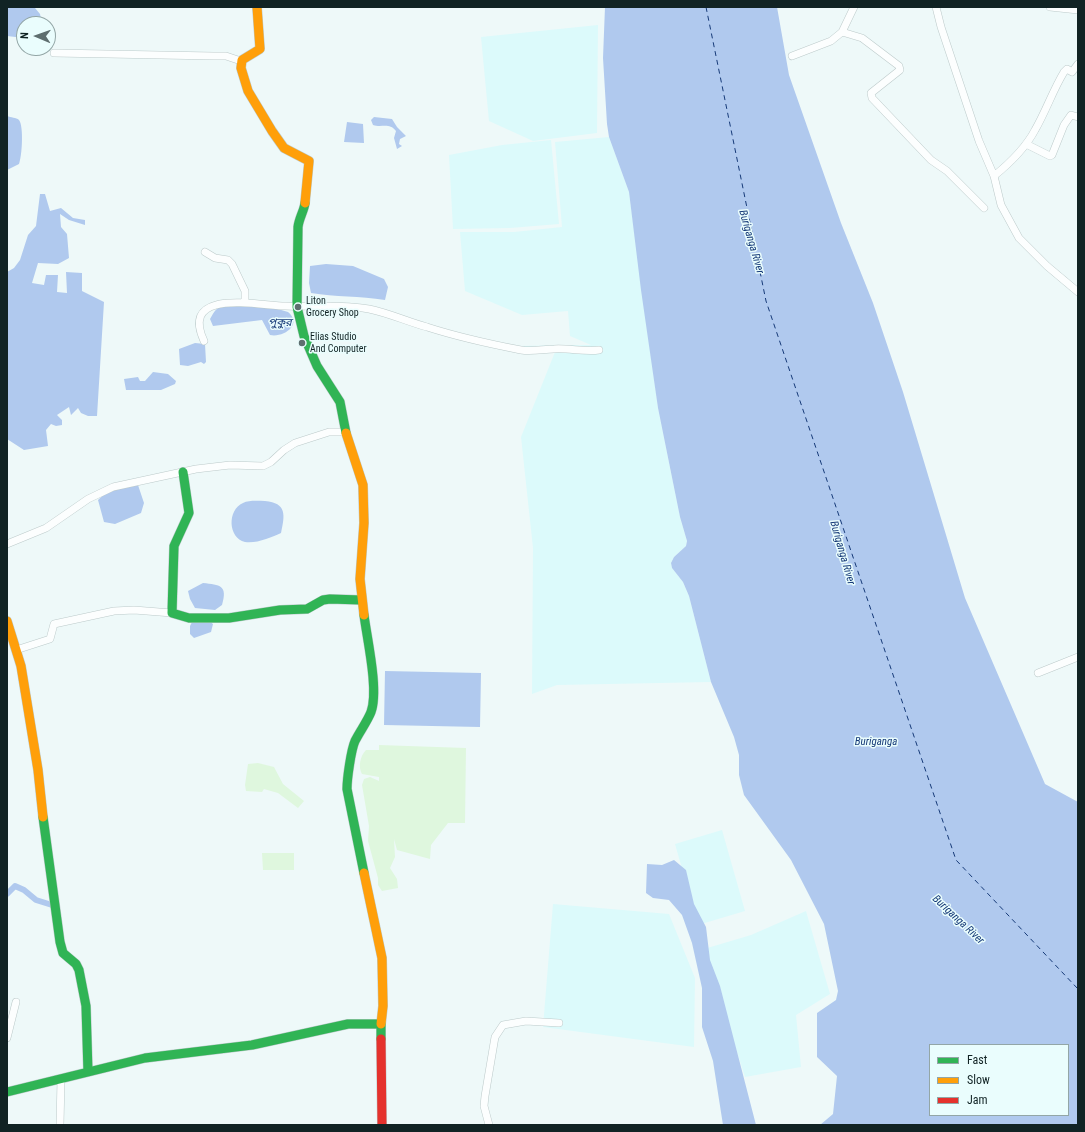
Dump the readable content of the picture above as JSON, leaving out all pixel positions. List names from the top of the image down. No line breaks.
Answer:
{"water":["Buriganga River","পুকুর","Buriganga"],"places":["Liton Grocery Shop","Elias Studio And Computer"],"legend":["Fast","Slow","Jam"],"north":"left"}
